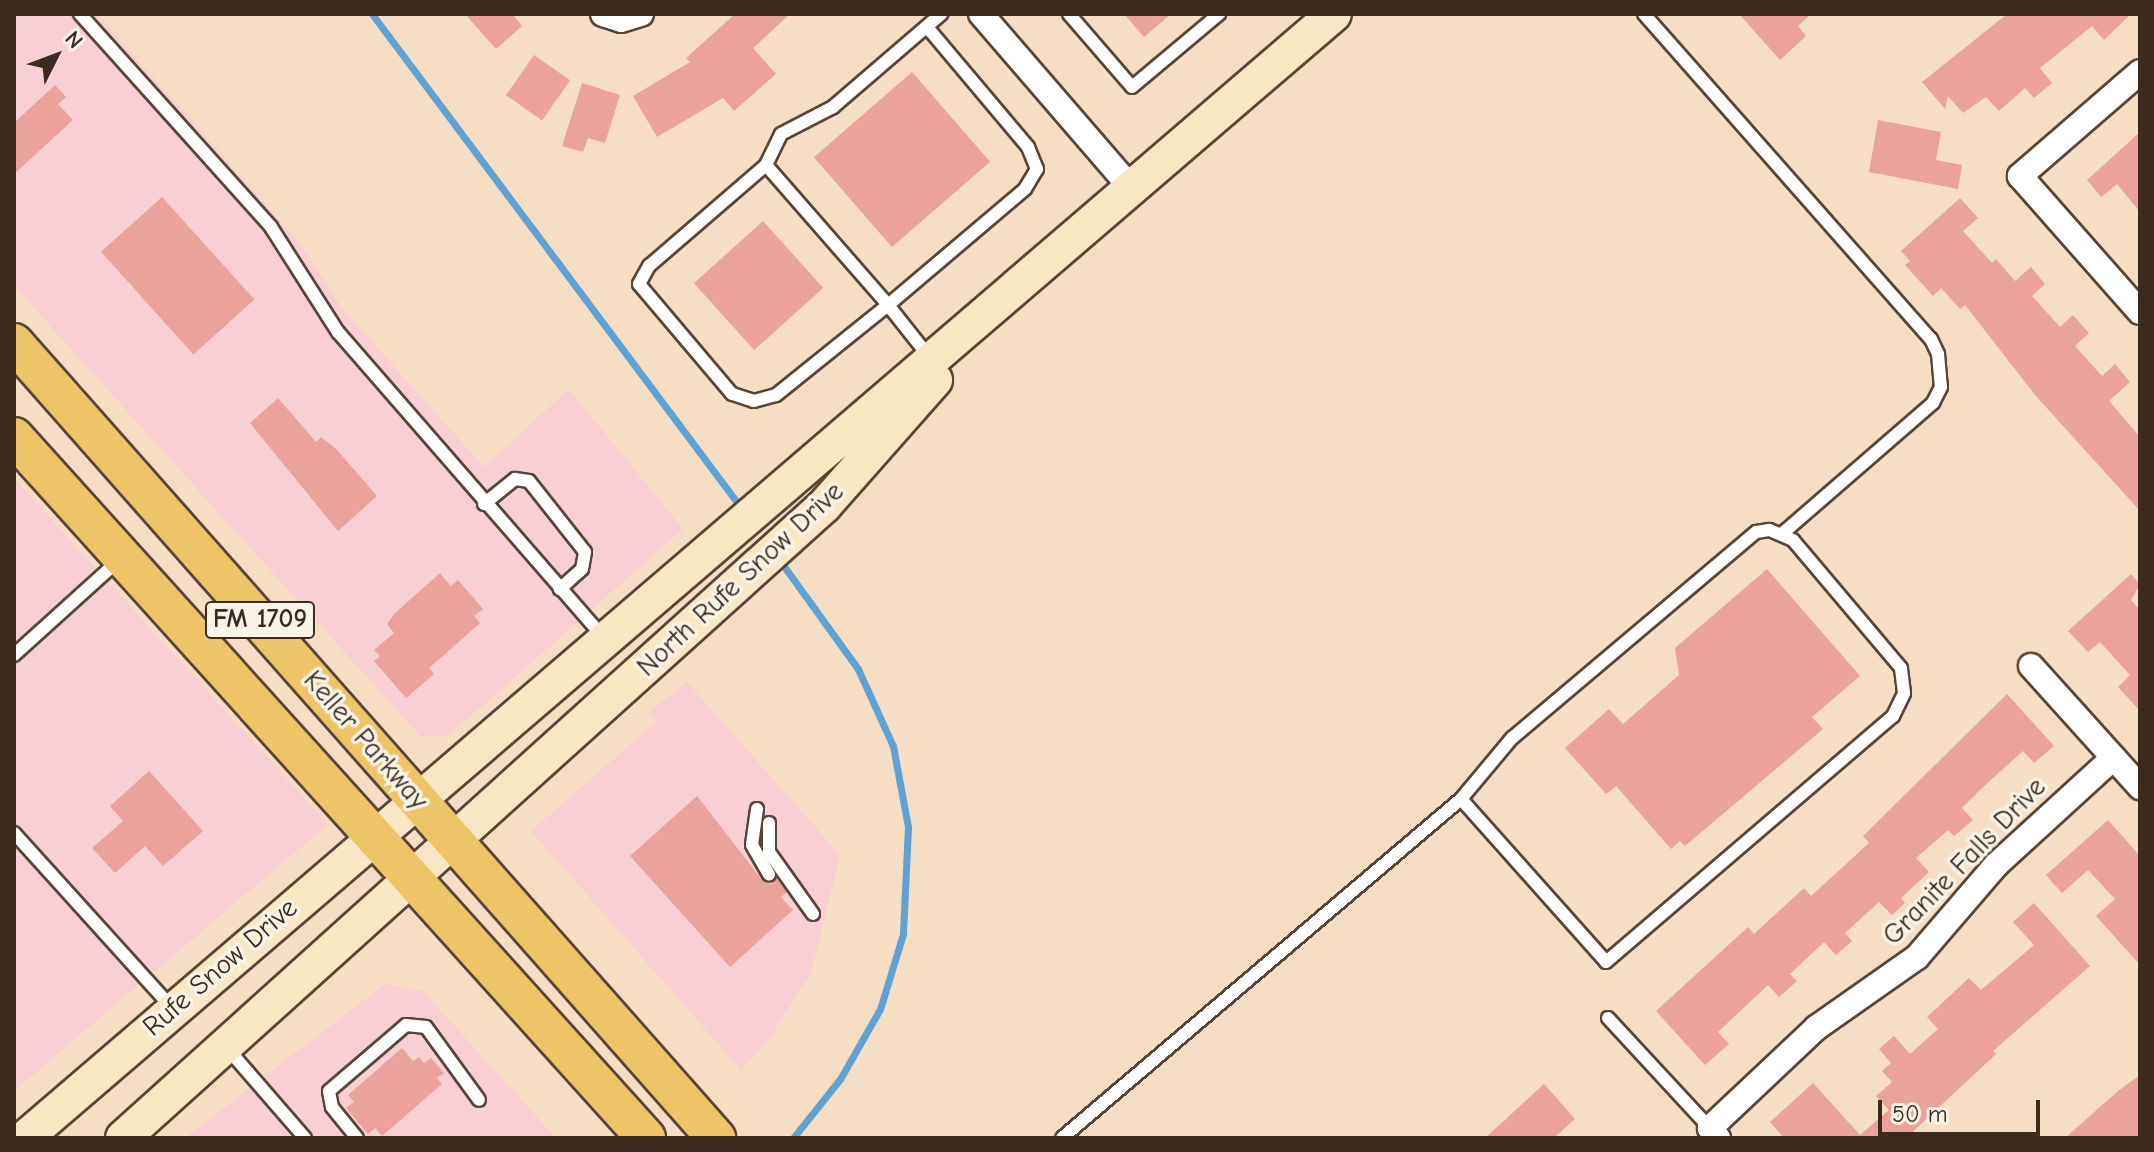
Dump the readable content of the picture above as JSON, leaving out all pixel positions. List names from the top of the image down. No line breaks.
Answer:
{"streets":{"main road":["North Rufe Snow Drive","FM 1709","Keller Parkway","Rufe Snow Drive"],"street":["Granite Falls Drive"]},"crossings":[["North Rufe Snow Drive","Keller Parkway"],["North Rufe Snow Drive","Rufe Snow Drive"],["Keller Parkway","Rufe Snow Drive"]],"scale_bar":"50 m","north":"top right"}
